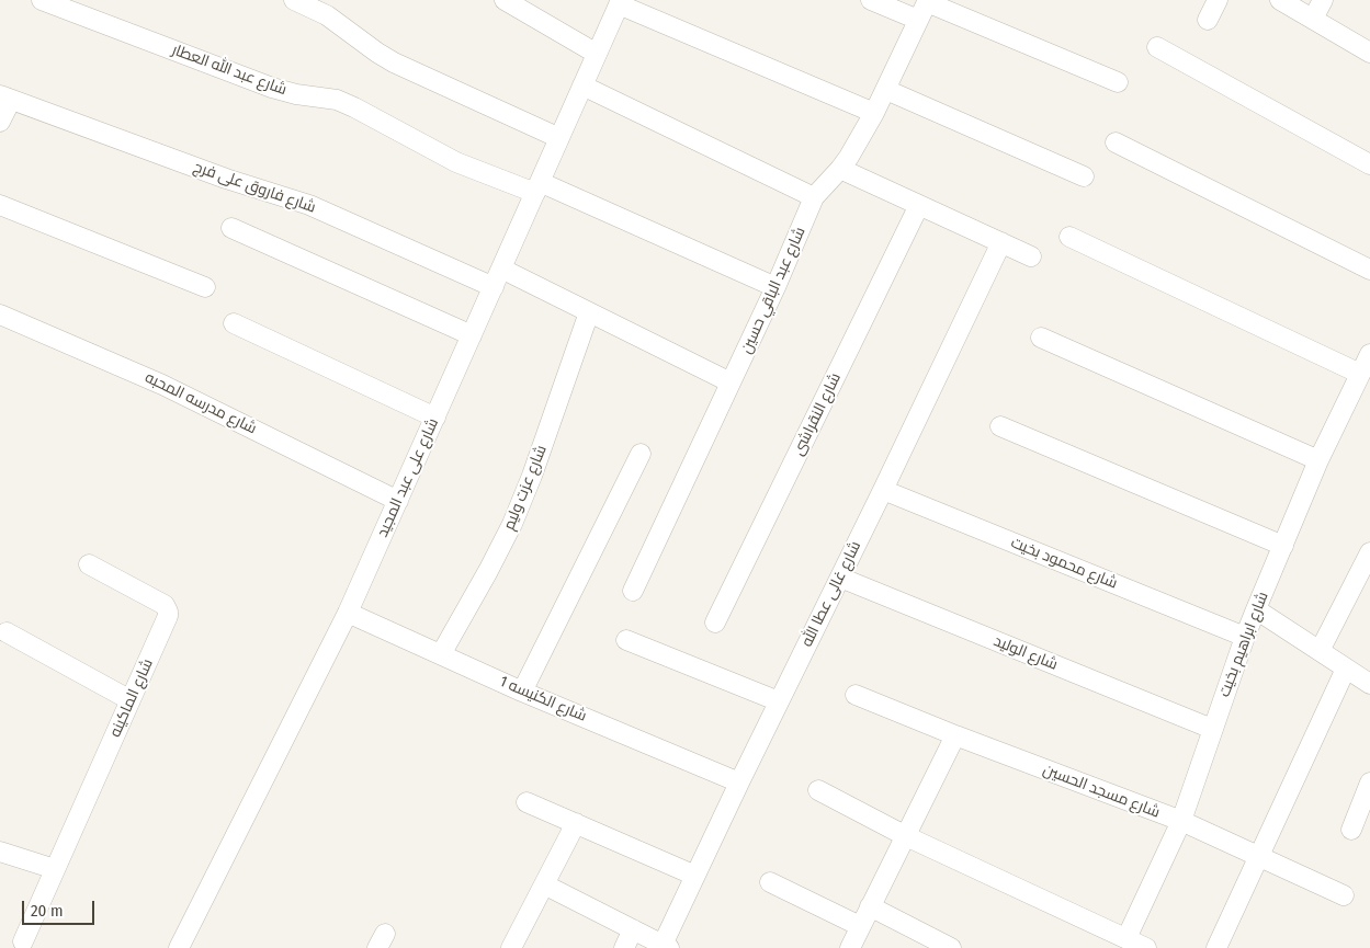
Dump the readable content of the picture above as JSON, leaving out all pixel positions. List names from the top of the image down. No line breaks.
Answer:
{"streets":{"street":["شارع عبد الله العطار","شارع فاروق على فرج","شارع عبد الباقي حسين","شارع مدرسه المحبه","شارع النقراشى","شارع على عبد المجيد","شارع عزت وليم","شارع محمود بخيت","شارع غالى عطا الله","شارع ابراهيم بخيت","شارع الوليد","شارع الماكينه","شارع الكنيسه 1","شارع مسجد الحسين"]},"crossings":[["شارع عبد الله العطار","شارع عبد الباقي حسين"],["شارع عبد الله العطار","شارع على عبد المجيد"],["شارع فاروق على فرج","شارع على عبد المجيد"],["شارع مدرسه المحبه","شارع على عبد المجيد"],["شارع على عبد المجيد","شارع الكنيسه 1"],["شارع عزت وليم","شارع الكنيسه 1"],["شارع محمود بخيت","شارع غالى عطا الله"],["شارع محمود بخيت","شارع ابراهيم بخيت"],["شارع غالى عطا الله","شارع الوليد"],["شارع غالى عطا الله","شارع الكنيسه 1"],["شارع ابراهيم بخيت","شارع الوليد"],["شارع ابراهيم بخيت","شارع مسجد الحسين"]],"scale_bar":"20 m"}
